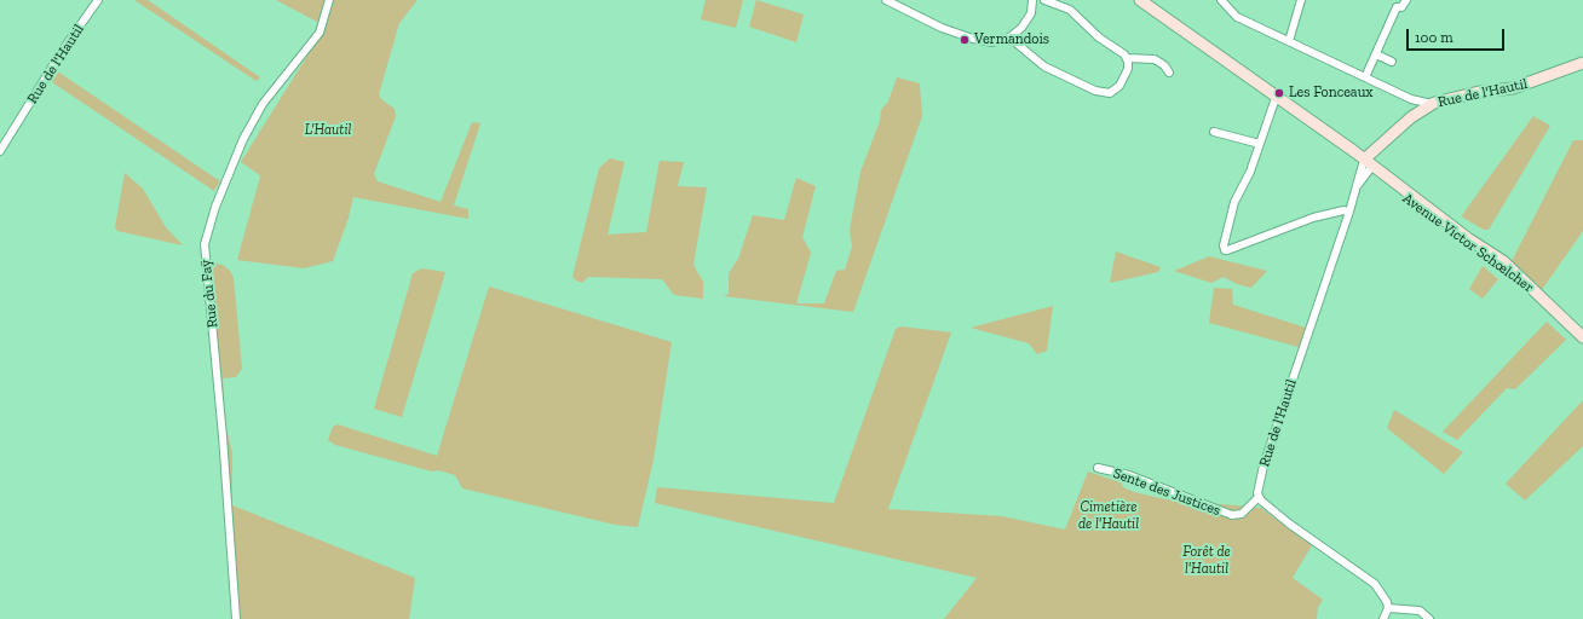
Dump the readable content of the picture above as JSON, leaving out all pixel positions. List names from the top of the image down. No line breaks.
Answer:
{"streets":{"main road":["Rue de l'Hautil","Avenue Victor Schœlcher"],"street":["Rue du Faÿ","Sente des Justices"]},"crossings":[["Rue de l'Hautil","Avenue Victor Schœlcher"],["Rue de l'Hautil","Sente des Justices"]],"parks":["L'Hautil","Cimetière de l'Hautil","Forêt de l'Hautil"],"places":["Vermandois","Les Fonceaux"],"scale_bar":"100 m"}
